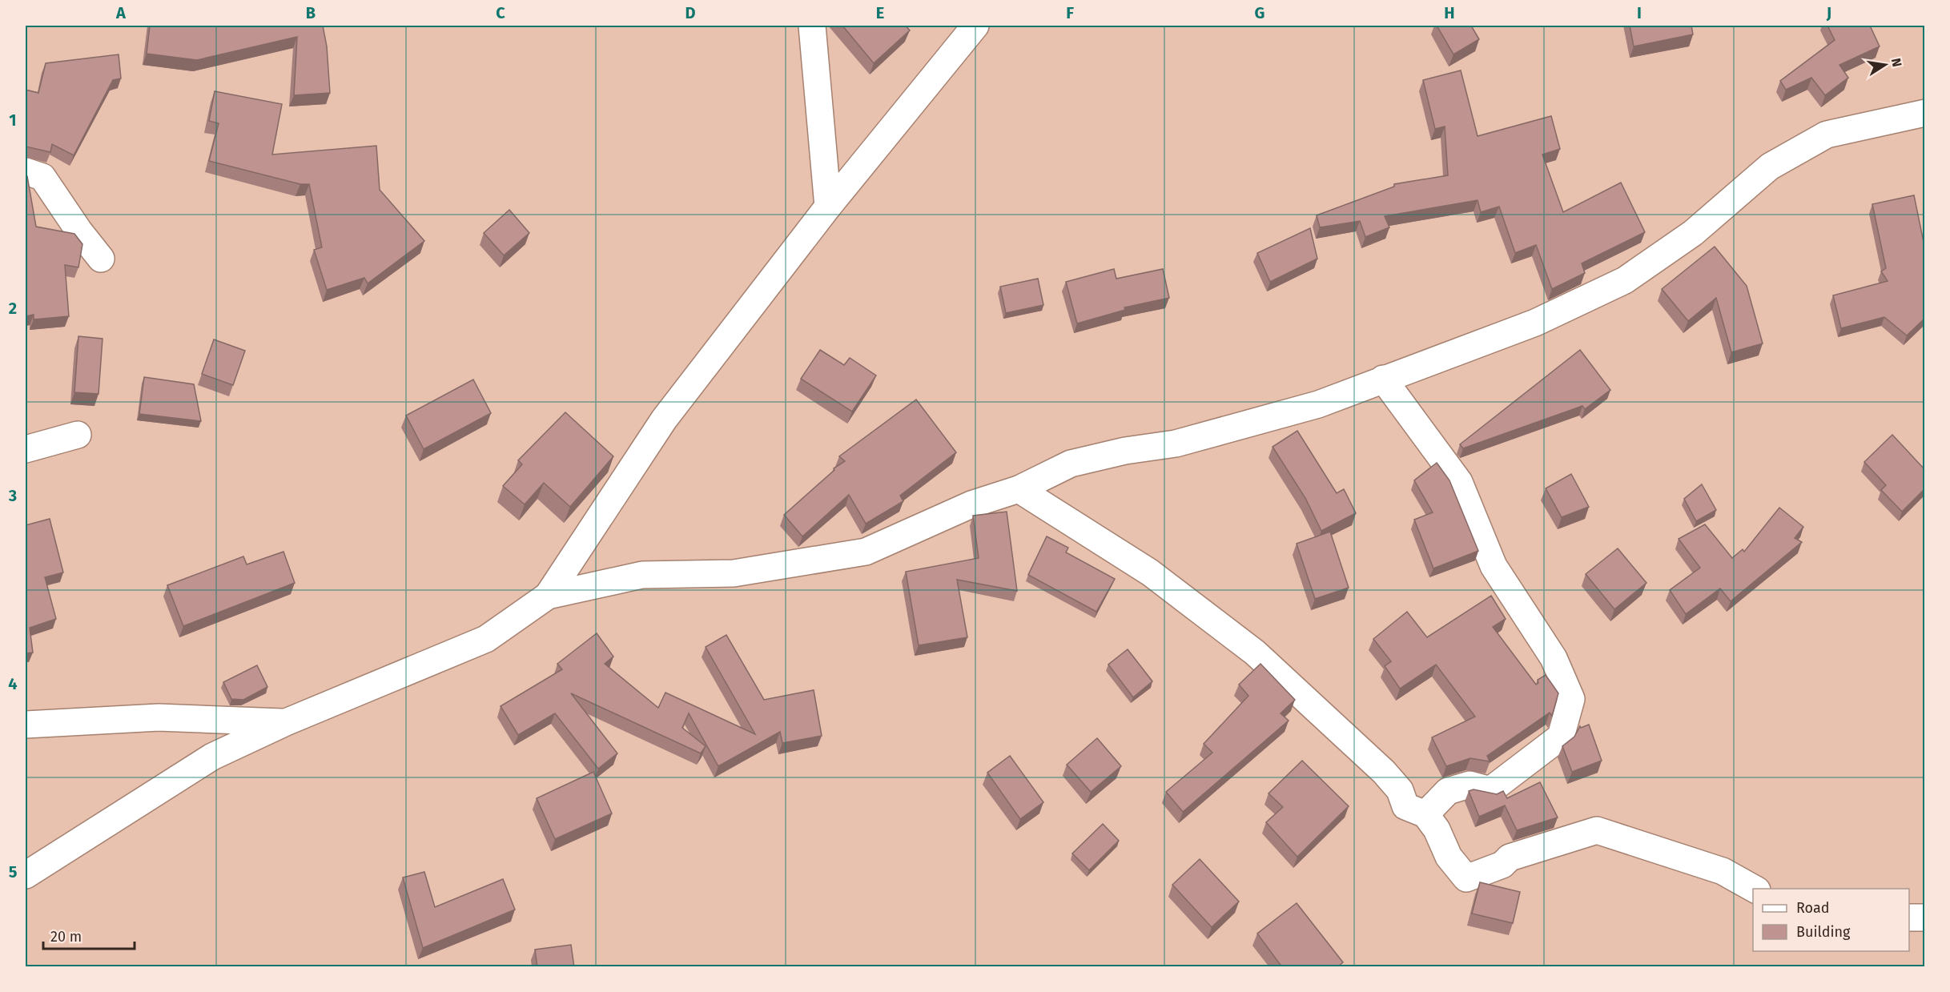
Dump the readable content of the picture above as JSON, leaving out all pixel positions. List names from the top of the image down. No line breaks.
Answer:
{"legend":["Road","Building"],"scale_bar":"20 m","north":"right","grid":{"columns":["A","B","C","D","E","F","G","H","I","J"],"rows":["1","2","3","4","5"]}}
